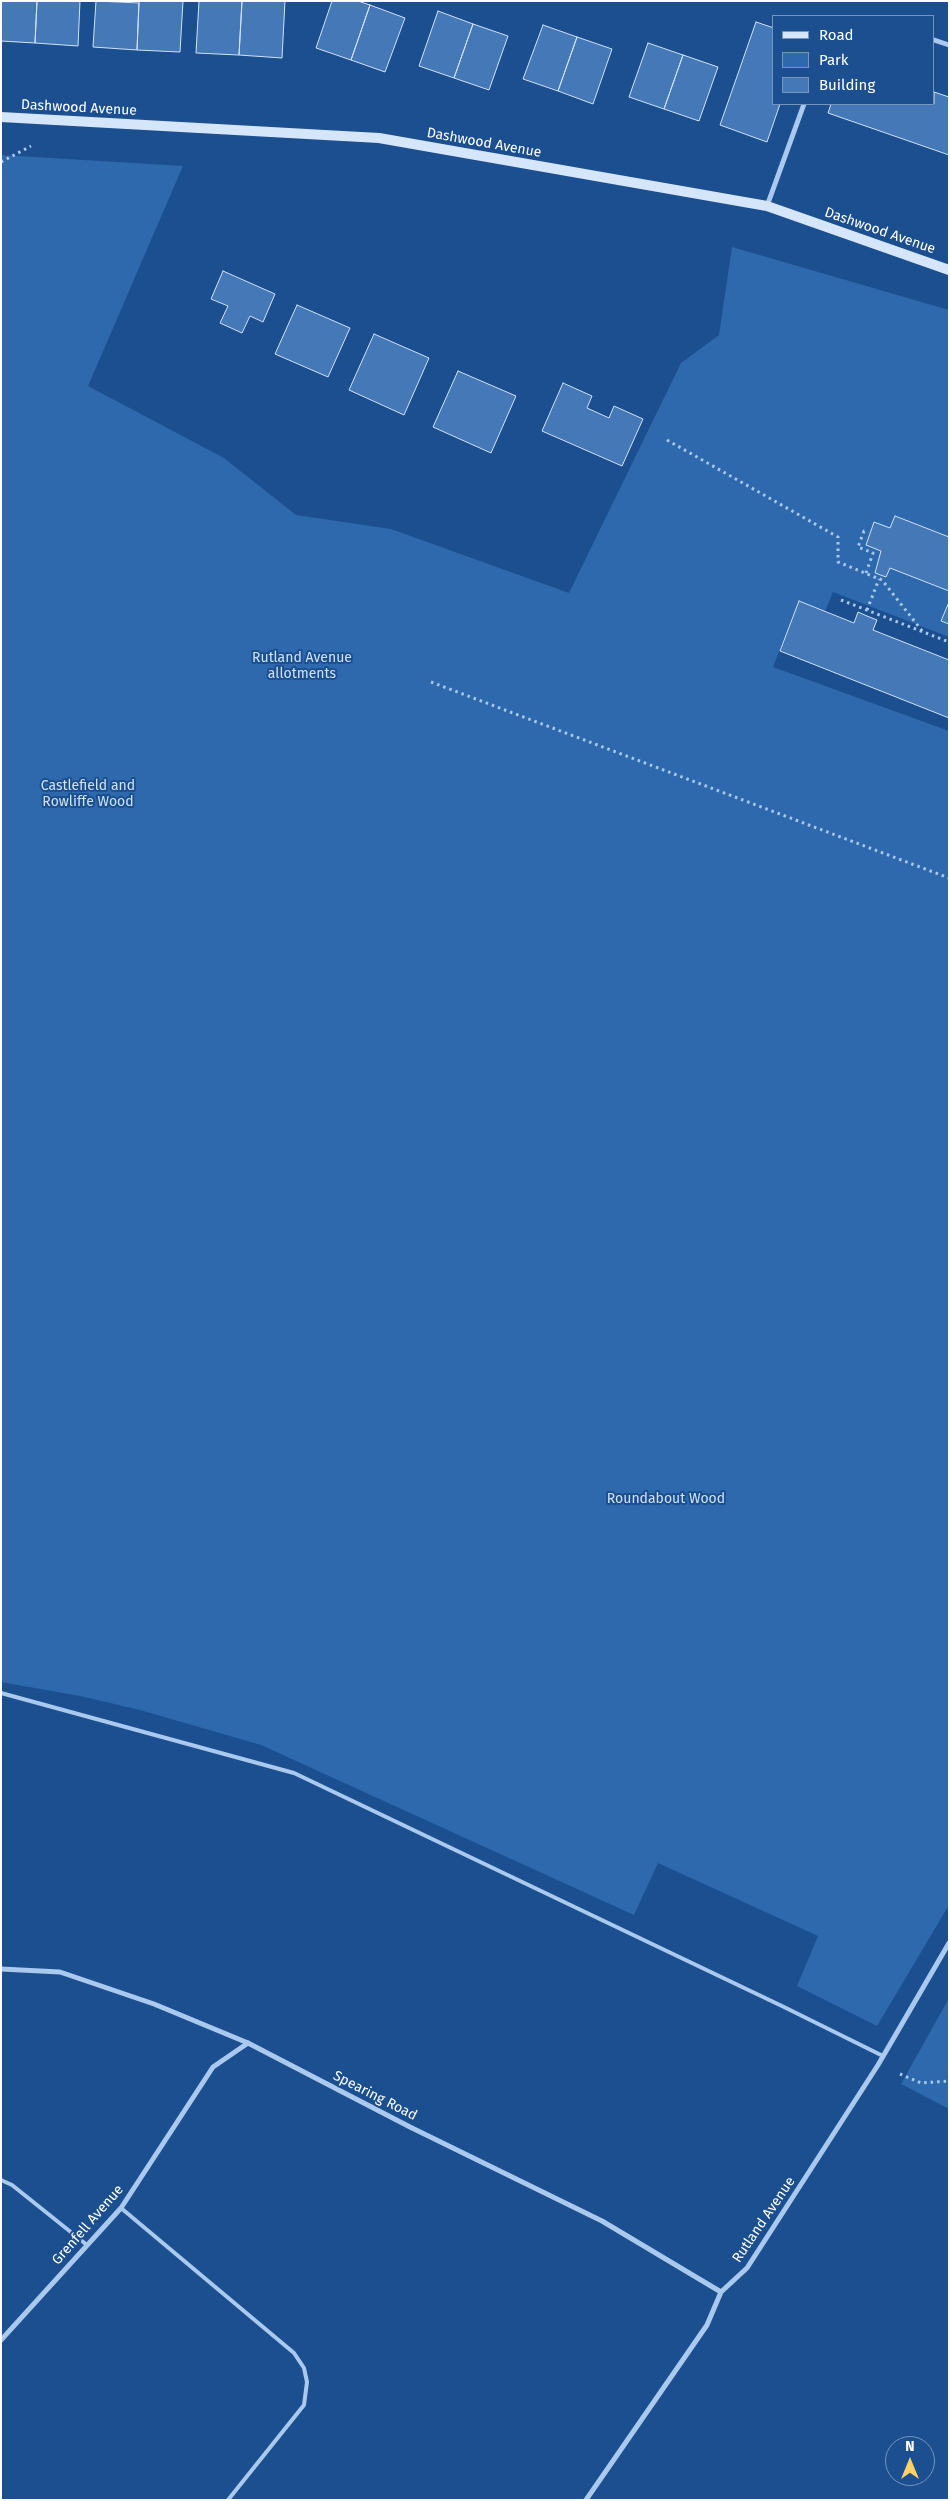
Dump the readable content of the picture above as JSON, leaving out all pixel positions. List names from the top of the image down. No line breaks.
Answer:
{"streets":{"street":["Dashwood Avenue","Spearing Road","Rutland Avenue","Grenfell Avenue"]},"crossings":[["Spearing Road","Rutland Avenue"],["Spearing Road","Grenfell Avenue"]],"parks":["Rutland Avenue allotments","Castlefield and Rowliffe Wood","Roundabout Wood"],"legend":["Road","Park","Building"],"north":"top"}
